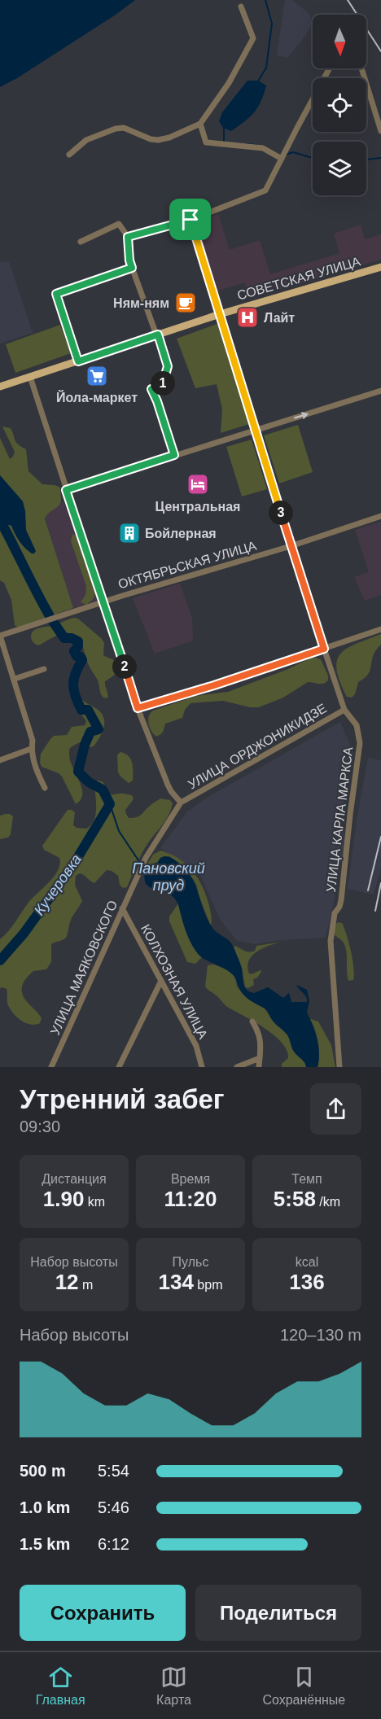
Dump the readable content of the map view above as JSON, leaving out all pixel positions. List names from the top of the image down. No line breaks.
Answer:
{"streets":{"main road":["СОВЕТСКАЯ УЛИЦА"],"street":["ОКТЯБРЬСКАЯ УЛИЦА","УЛИЦА ОРДЖОНИКИДЗЕ","УЛИЦА КАРЛА МАРКСА","УЛИЦА МАЯКОВСКОГО","КОЛХОЗНАЯ УЛИЦА"]},"crossings":[["СОВЕТСКАЯ УЛИЦА","УЛИЦА КАРЛА МАРКСА"],["ОКТЯБРЬСКАЯ УЛИЦА","УЛИЦА КАРЛА МАРКСА"],["УЛИЦА ОРДЖОНИКИДЗЕ","УЛИЦА КАРЛА МАРКСА"],["УЛИЦА ОРДЖОНИКИДЗЕ","УЛИЦА МАЯКОВСКОГО"],["УЛИЦА МАЯКОВСКОГО","КОЛХОЗНАЯ УЛИЦА"]],"water":["Пановский пруд","Кучеровка"],"places":{"cafe":["Ням-ням"],"hospital":["Лайт"],"supermarket":["Йола-маркет"],"hotel":["Центральная"],"building":["Бойлерная"]},"north":"bottom","page":{"pins":["1","3","2"],"heading":["Утренний забег","09:30"],"stats":[["Дистанция","1.90 km"],["Время","11:20"],["Темп","5:58 /km"],["Набор высоты","12 m"],["Пульс","134 bpm"],["kcal","136"]],"chart":["Набор высоты","120–130 m"],"list":[{"name":"500 m","note":"5:54"},{"name":"1.0 km","note":"5:46"},{"name":"1.5 km","note":"6:12"}],"buttons":["Сохранить","Поделиться"],"tabs":["Главная","Карта","Сохранённые"]}}
